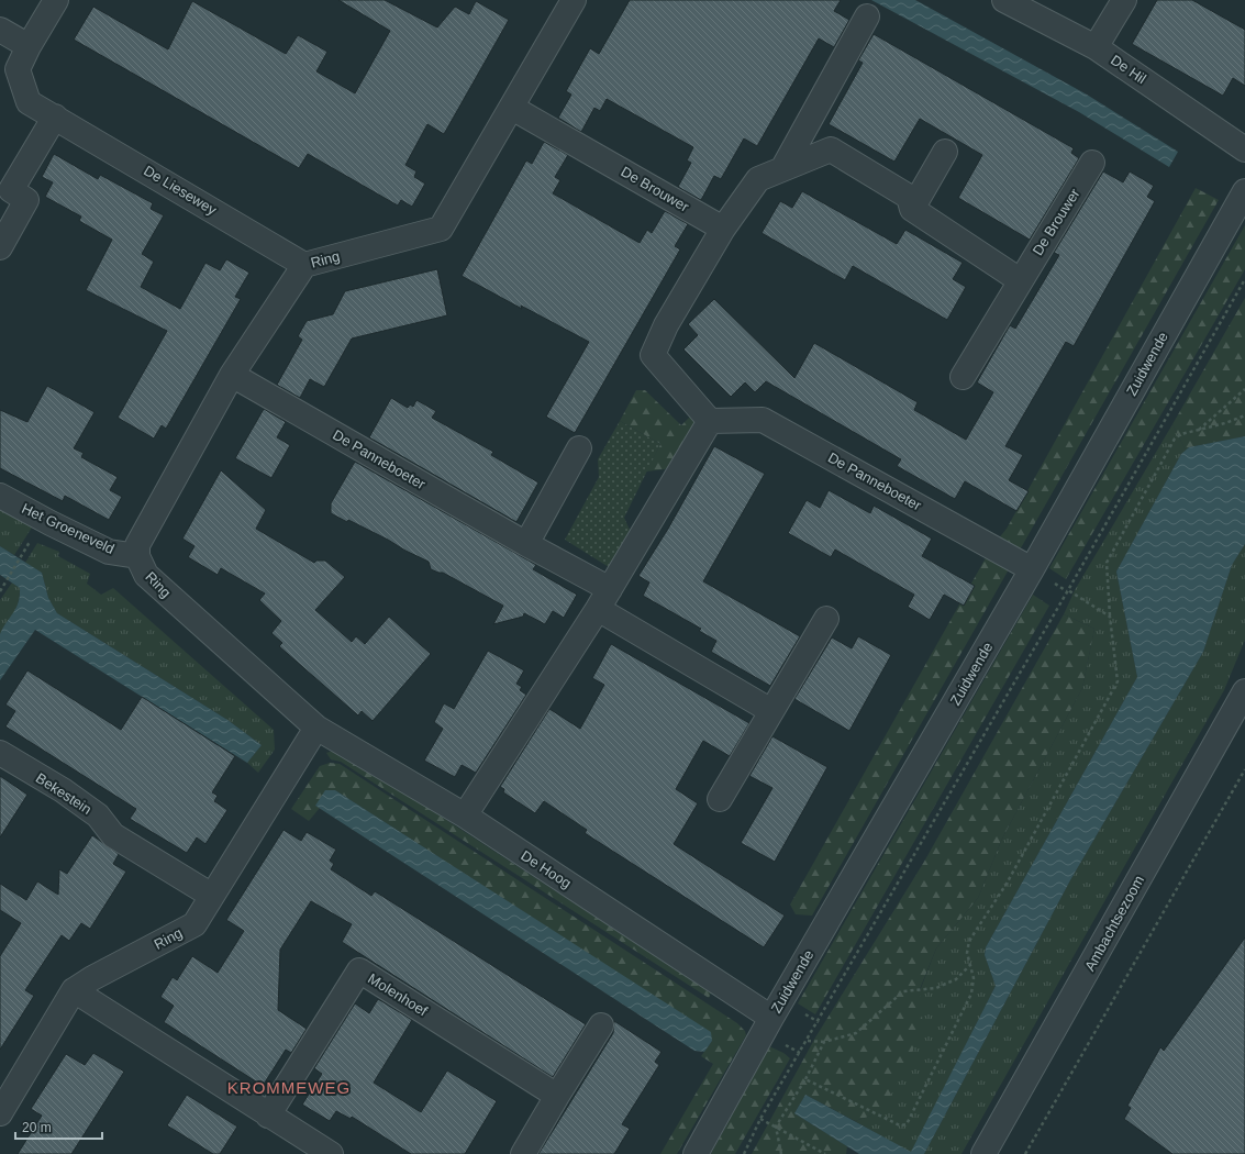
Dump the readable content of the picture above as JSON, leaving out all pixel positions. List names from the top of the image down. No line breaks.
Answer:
{"streets":{"street":["De Hil","De Brouwer","De Liesewey","Ring","Zuidwende","De Panneboeter","Het Groeneveld","Bekestein","De Hoog","Ambachtsezoom","Molenhoef"]},"crossings":[["De Brouwer","Ring"],["De Liesewey","Ring"],["Ring","De Panneboeter"],["Ring","Het Groeneveld"],["Ring","Bekestein"],["Ring","De Hoog"],["Zuidwende","De Panneboeter"],["Zuidwende","De Hoog"]],"districts":["KROMMEWEG"],"scale_bar":"20 m"}
